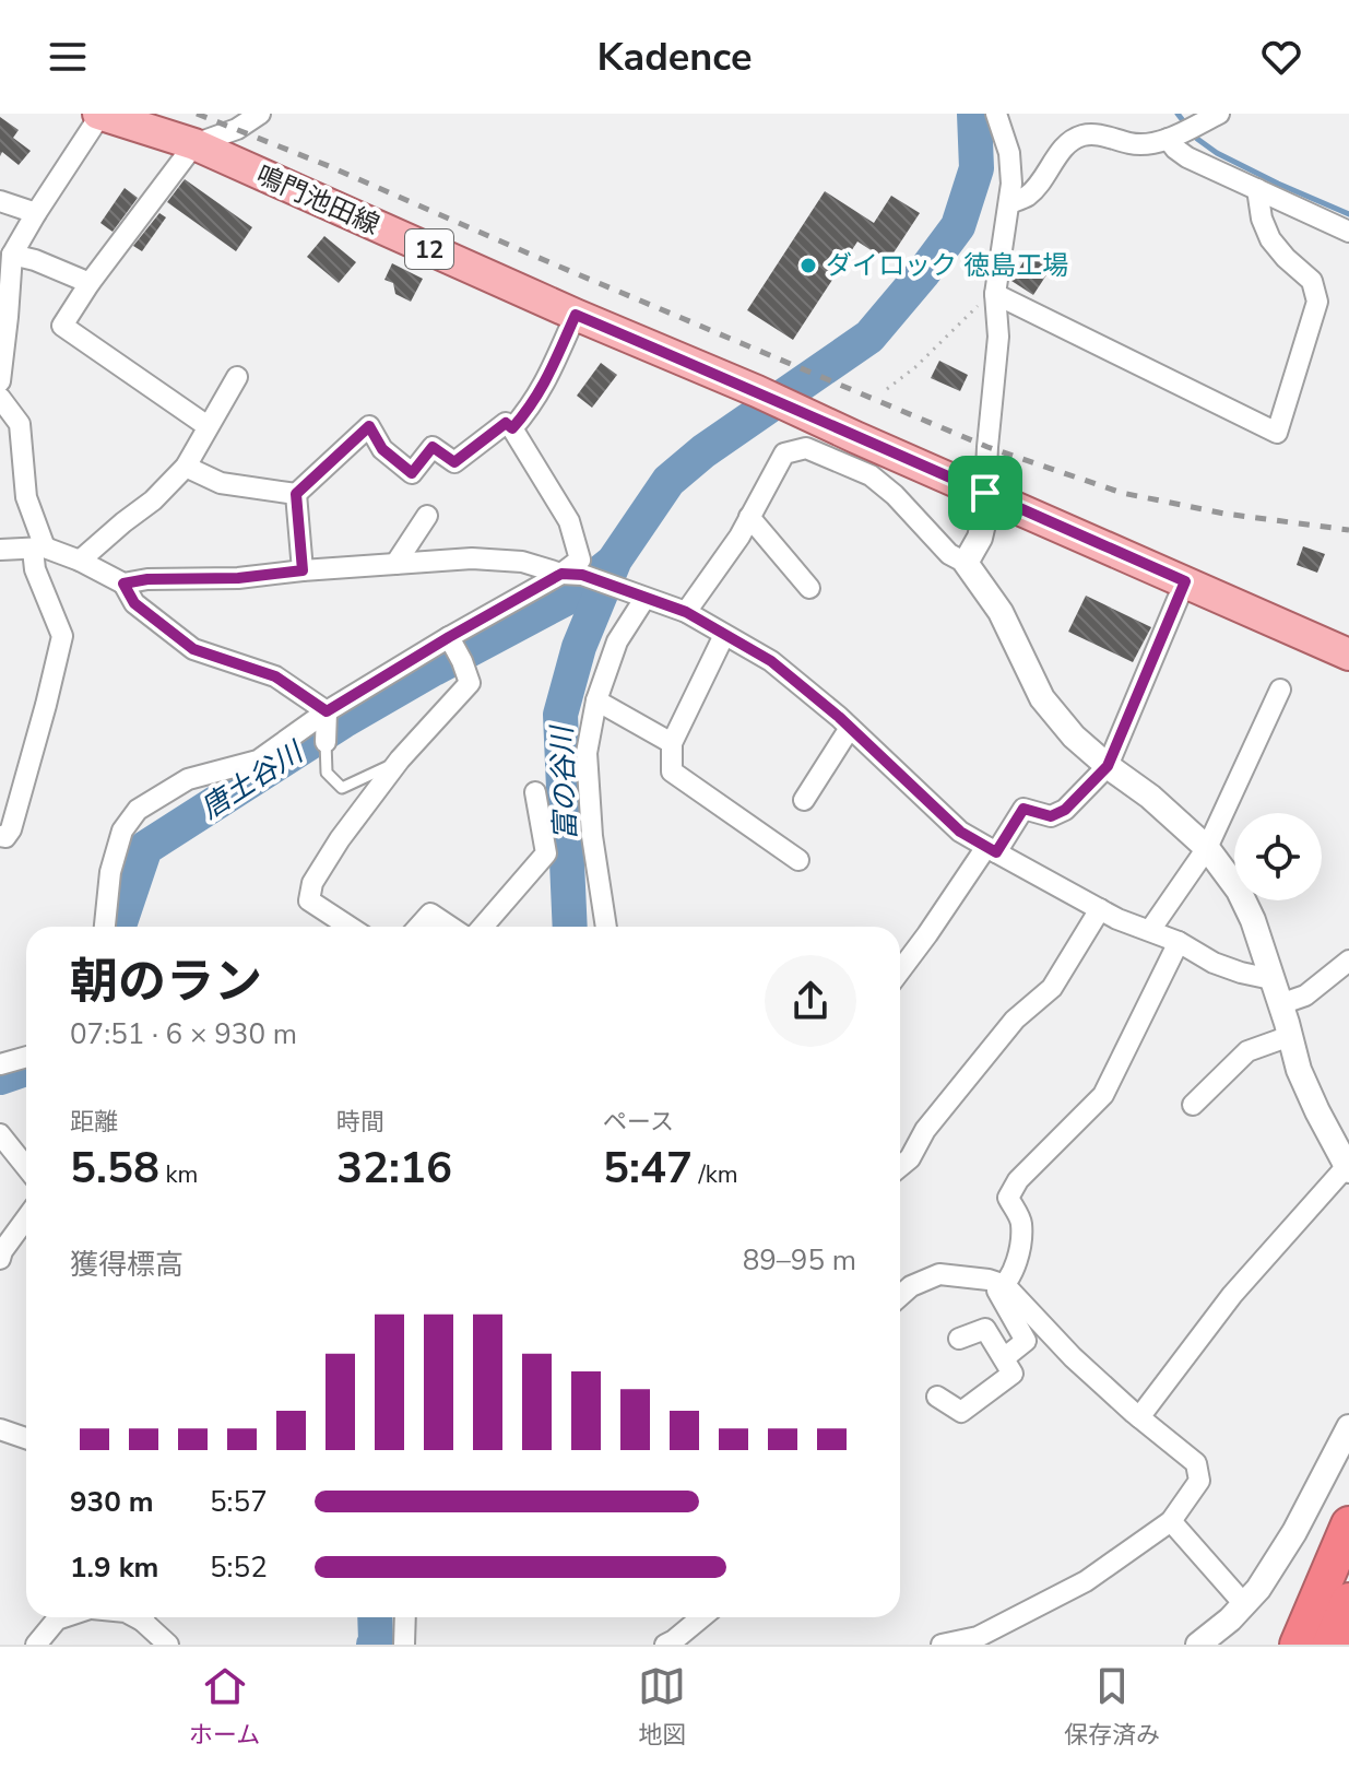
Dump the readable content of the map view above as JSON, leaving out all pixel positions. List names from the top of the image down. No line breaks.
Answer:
{"streets":{"main road":["鳴門池田線","12"]},"water":["唐土谷川","富の谷川"],"places":["ダイロック 徳島工場"],"page":{"header":"Kadence","heading":["朝のラン","07:51 · 6 × 930 m"],"stats":[["距離","5.58 km"],["時間","32:16"],["ペース","5:47 /km"]],"chart":["獲得標高","89–95 m"],"list":[{"name":"930 m","note":"5:57"},{"name":"1.9 km","note":"5:52"}],"tabs":["ホーム","地図","保存済み"]}}
